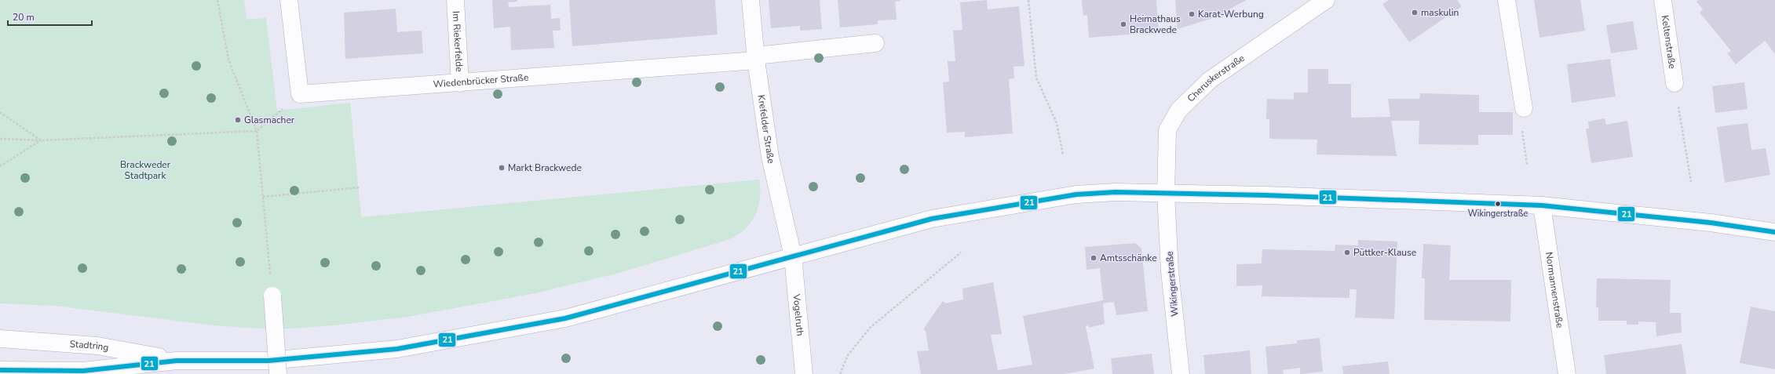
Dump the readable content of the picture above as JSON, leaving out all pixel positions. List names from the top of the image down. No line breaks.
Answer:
{"streets":{"street":["Im Riekerfelde","Keltenstraße","Cheruskerstraße","Wiedenbrücker Straße","Krefelder Straße","Wikingerstraße","Normannenstraße","Vogelruth","Stadtring"]},"crossings":[["Im Riekerfelde","Wiedenbrücker Straße"],["Cheruskerstraße","Wikingerstraße"],["Cheruskerstraße","Stadtring"],["Wiedenbrücker Straße","Krefelder Straße"],["Krefelder Straße","Vogelruth"],["Krefelder Straße","Stadtring"],["Wikingerstraße","Stadtring"],["Normannenstraße","Stadtring"],["Vogelruth","Stadtring"]],"parks":["Brackweder Stadtpark"],"places":["maskulin","Karat-Werbung","Heimathaus Brackwede","Glasmacher","Markt Brackwede","Wikingerstraße","Püttker-Klause","Amtsschänke"],"lines":["transit line 21"],"scale_bar":"20 m"}
